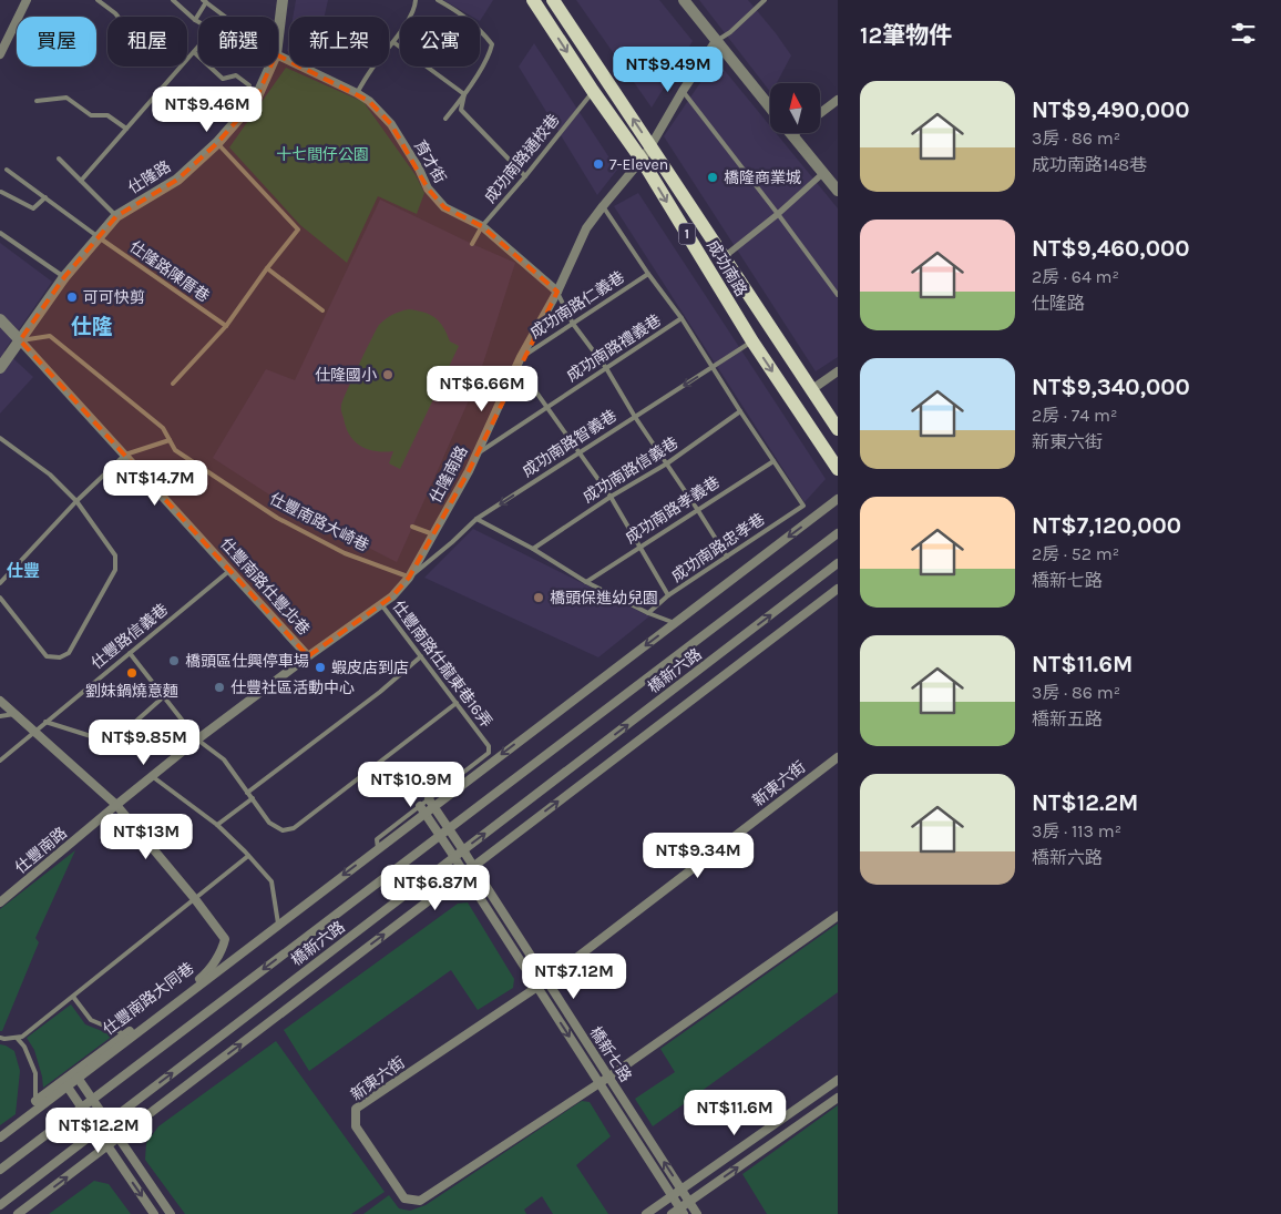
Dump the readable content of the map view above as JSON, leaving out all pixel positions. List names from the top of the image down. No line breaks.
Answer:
{"streets":{"main road":["1","成功南路"],"street":["育才街","仕隆路","仕隆南路","仕豐南路仕豐北巷","橋新六路","新東六街","仕豐南路","仕豐南路大同巷","橋新七路"],"lane":["成功南路通校巷","仕隆路陳厝巷","成功南路仁義巷","成功南路禮義巷","成功南路智義巷","成功南路信義巷","成功南路孝義巷","仕豐南路大崎巷","成功南路忠孝巷","仕豐路信義巷","仕豐南路仕龍東巷16弄"]},"crossings":[["成功南路通校巷","育才街"],["成功南路通校巷","成功南路"],["育才街","仕隆南路"],["仕隆路","仕隆路陳厝巷"],["仕隆路","仕豐南路大崎巷"],["仕隆路","仕豐南路仕豐北巷"],["成功南路","成功南路智義巷"],["成功南路","仕隆南路"],["成功南路仁義巷","仕隆南路"],["成功南路禮義巷","仕隆南路"],["成功南路智義巷","仕隆南路"],["成功南路智義巷","仕豐南路大崎巷"],["仕隆南路","仕豐南路大崎巷"],["仕隆南路","仕豐南路仕豐北巷"],["仕隆南路","仕豐南路仕龍東巷16弄"],["仕隆南路","仕豐南路"],["成功南路孝義巷","成功南路忠孝巷"],["仕豐南路大崎巷","仕豐南路仕豐北巷"],["仕豐南路仕豐北巷","仕豐路信義巷"],["仕豐南路仕豐北巷","仕豐南路"],["仕豐路信義巷","仕豐南路大同巷"],["仕豐南路仕龍東巷16弄","橋新七路"],["橋新六路","橋新七路"],["新東六街","橋新七路"],["仕豐南路","仕豐南路大同巷"]],"one_way":["成功南路智義巷"],"districts":["仕隆","仕豐"],"parks":["十七間仔公園"],"places":["7-Eleven","橋隆商業城","可可快剪","仕隆國小","橋頭保進幼兒園","橋頭區仕興停車場","蝦皮店到店","劉妹鍋燒意麵","仕豐社區活動中心"],"north":"top","page":{"heading":"12筆物件","chip":["買屋","租屋","篩選","新上架","公寓"],"price":["NT$9.49M","NT$9.46M","NT$6.66M","NT$14.7M","NT$9.85M","NT$10.9M","NT$13M","NT$9.34M","NT$6.87M","NT$7.12M","NT$11.6M","NT$12.2M"],"list":[{"name":"NT$9,490,000","note":"3房 · 86 m² · 成功南路148巷"},{"name":"NT$9,460,000","note":"2房 · 64 m² · 仕隆路"},{"name":"NT$9,340,000","note":"2房 · 74 m² · 新東六街"},{"name":"NT$7,120,000","note":"2房 · 52 m² · 橋新七路"},{"name":"NT$11.6M","note":"3房 · 86 m² · 橋新五路"},{"name":"NT$12.2M","note":"3房 · 113 m² · 橋新六路"}]}}
